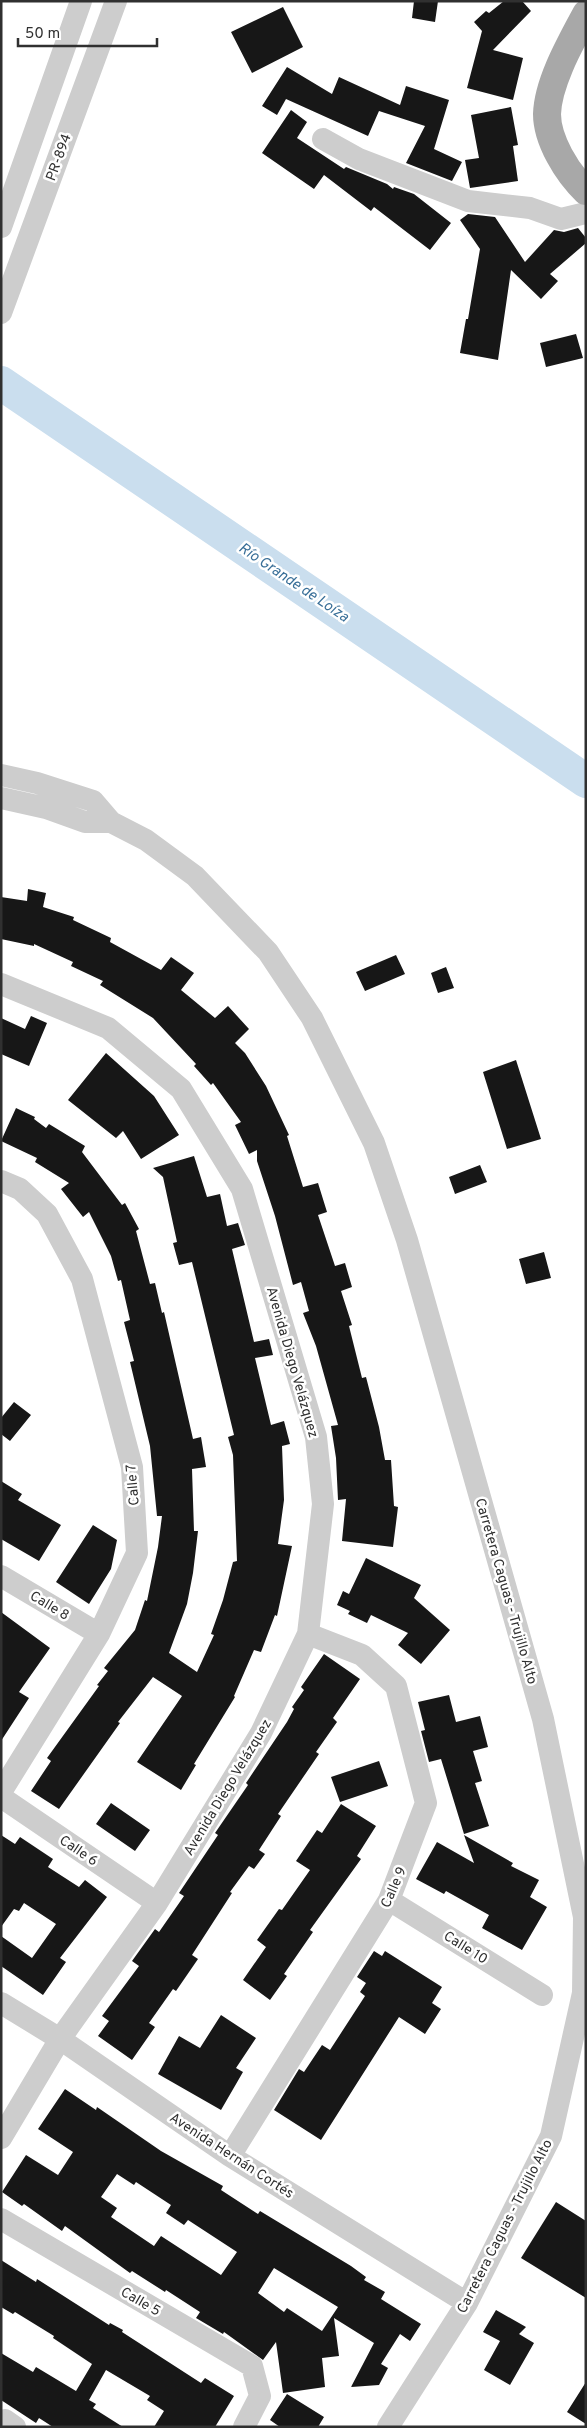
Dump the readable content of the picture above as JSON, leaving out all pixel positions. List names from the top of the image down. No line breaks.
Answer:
{"streets":{"street":["PR-894","Avenida Diego Velázquez","Calle 7","Carretera Caguas - Trujillo Alto","Calle 8","Calle 6","Calle 9","Calle 10","Avenida Hernán Cortés","Calle 5"]},"crossings":[["Avenida Diego Velázquez","Calle 6"],["Avenida Diego Velázquez","Calle 9"],["Avenida Diego Velázquez","Avenida Hernán Cortés"],["Calle 7","Calle 8"],["Carretera Caguas - Trujillo Alto","Avenida Hernán Cortés"],["Calle 9","Calle 10"],["Calle 9","Avenida Hernán Cortés"]],"water":["Río Grande de Loíza"],"scale_bar":"50 m"}
